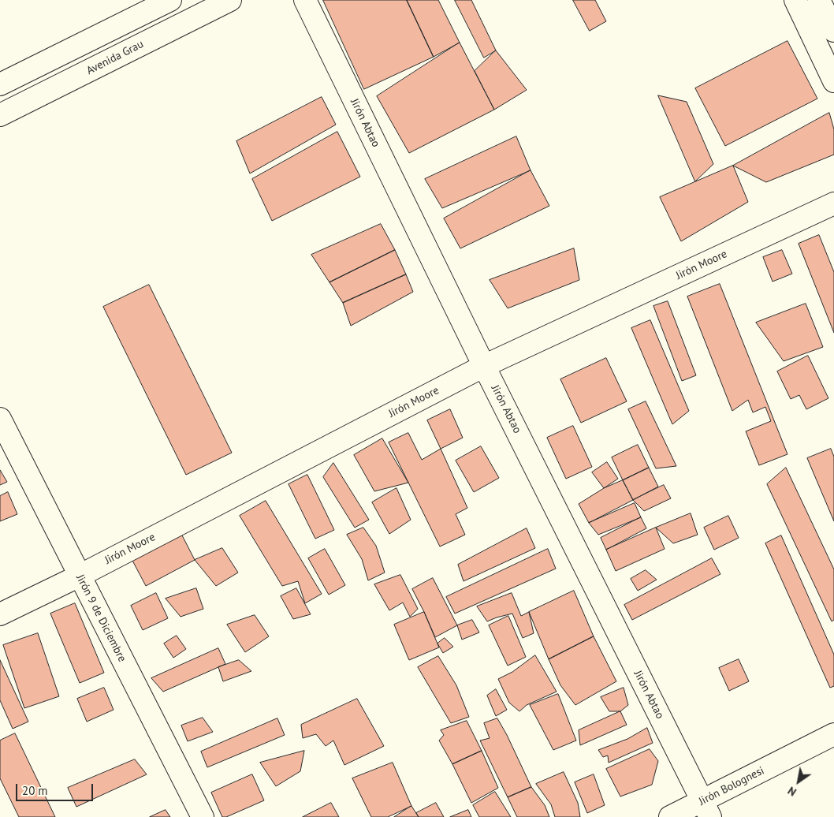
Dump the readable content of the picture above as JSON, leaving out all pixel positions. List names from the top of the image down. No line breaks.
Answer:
{"streets":{"street":["Avenida Grau","Jirón Abtao","Jirón Moore","Jirón 9 de Diciembre","Jirón Bolognesi"]},"crossings":[["Jirón Abtao","Jirón Moore"],["Jirón Abtao","Jirón Bolognesi"],["Jirón Moore","Jirón 9 de Diciembre"]],"scale_bar":"20 m","north":"bottom left"}
